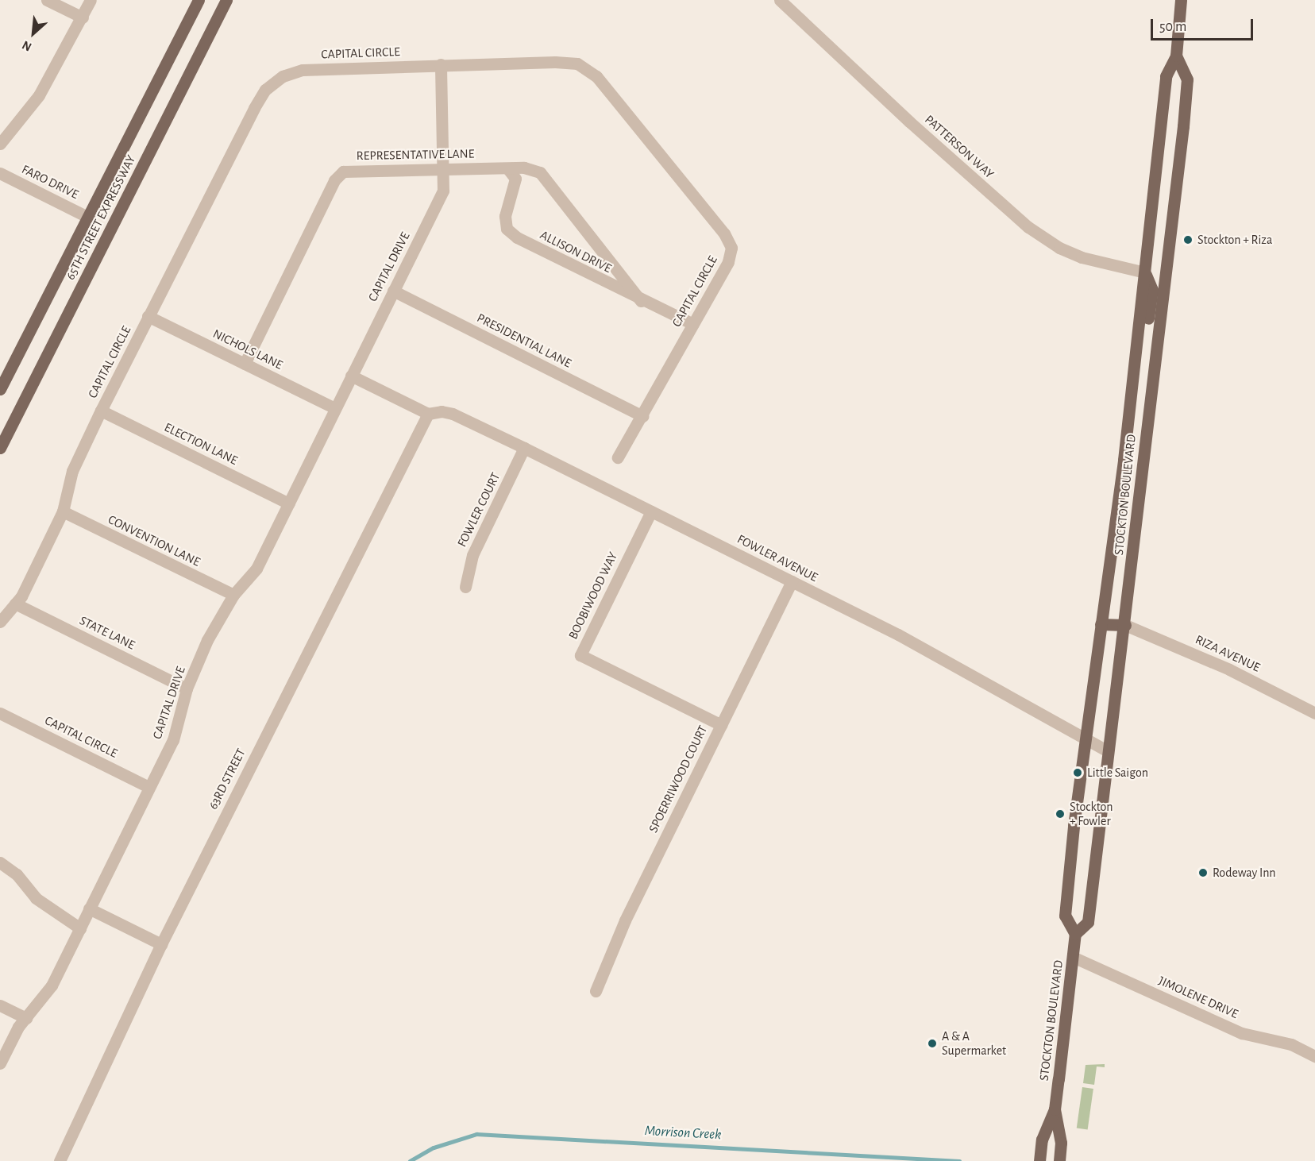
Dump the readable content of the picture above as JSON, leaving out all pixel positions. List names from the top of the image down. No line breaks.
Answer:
{"streets":{"main road":["65TH STREET EXPRESSWAY","STOCKTON BOULEVARD"],"street":["CAPITAL CIRCLE","PATTERSON WAY","REPRESENTATIVE LANE","FARO DRIVE","ALLISON DRIVE","CAPITAL DRIVE","PRESIDENTIAL LANE","NICHOLS LANE","ELECTION LANE","FOWLER COURT","CONVENTION LANE","FOWLER AVENUE","BOOBIWOOD WAY","STATE LANE","RIZA AVENUE","63RD STREET","SPOERRIWOOD COURT","JIMOLENE DRIVE"]},"crossings":[["CAPITAL CIRCLE","ALLISON DRIVE"],["CAPITAL CIRCLE","CAPITAL DRIVE"],["CAPITAL CIRCLE","PRESIDENTIAL LANE"],["CAPITAL CIRCLE","NICHOLS LANE"],["CAPITAL CIRCLE","ELECTION LANE"],["CAPITAL CIRCLE","CONVENTION LANE"],["CAPITAL CIRCLE","STATE LANE"],["PATTERSON WAY","STOCKTON BOULEVARD"],["REPRESENTATIVE LANE","ALLISON DRIVE"],["REPRESENTATIVE LANE","CAPITAL DRIVE"],["REPRESENTATIVE LANE","NICHOLS LANE"],["FARO DRIVE","65TH STREET EXPRESSWAY"],["CAPITAL DRIVE","PRESIDENTIAL LANE"],["CAPITAL DRIVE","NICHOLS LANE"],["CAPITAL DRIVE","ELECTION LANE"],["CAPITAL DRIVE","CONVENTION LANE"],["CAPITAL DRIVE","STATE LANE"],["STOCKTON BOULEVARD","FOWLER AVENUE"],["STOCKTON BOULEVARD","RIZA AVENUE"],["STOCKTON BOULEVARD","JIMOLENE DRIVE"],["FOWLER COURT","FOWLER AVENUE"],["FOWLER AVENUE","BOOBIWOOD WAY"],["FOWLER AVENUE","63RD STREET"],["FOWLER AVENUE","SPOERRIWOOD COURT"],["BOOBIWOOD WAY","SPOERRIWOOD COURT"]],"water":["Morrison Creek"],"places":["Stockton + Riza","Little Saigon","Stockton + Fowler","Rodeway Inn","A & A Supermarket"],"scale_bar":"50 m","north":"bottom left"}
